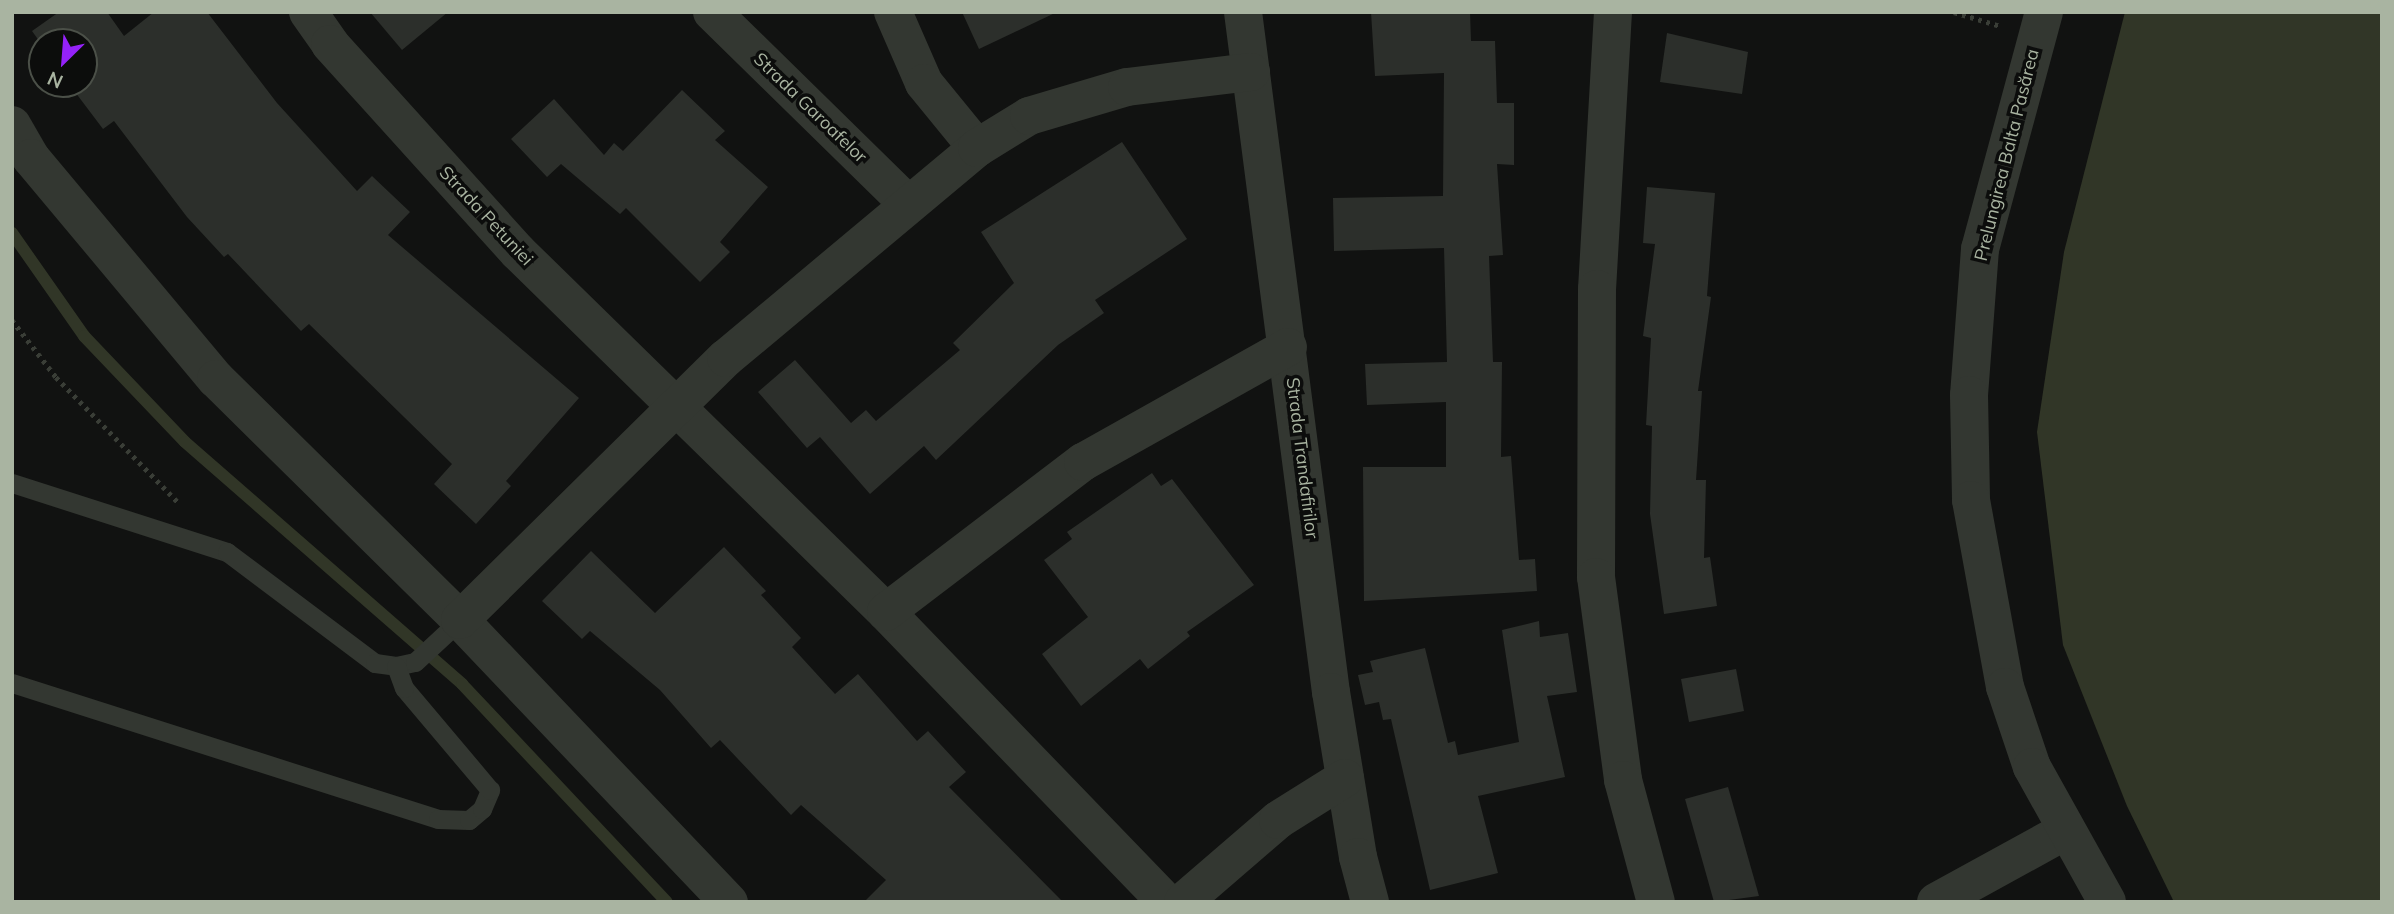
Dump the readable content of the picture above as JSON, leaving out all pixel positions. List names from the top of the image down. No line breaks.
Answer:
{"streets":{"street":["Strada Garoafelor","Prelungirea Balta Pasărea","Strada Petuniei","Strada Trandafirilor"]},"north":"bottom left"}
